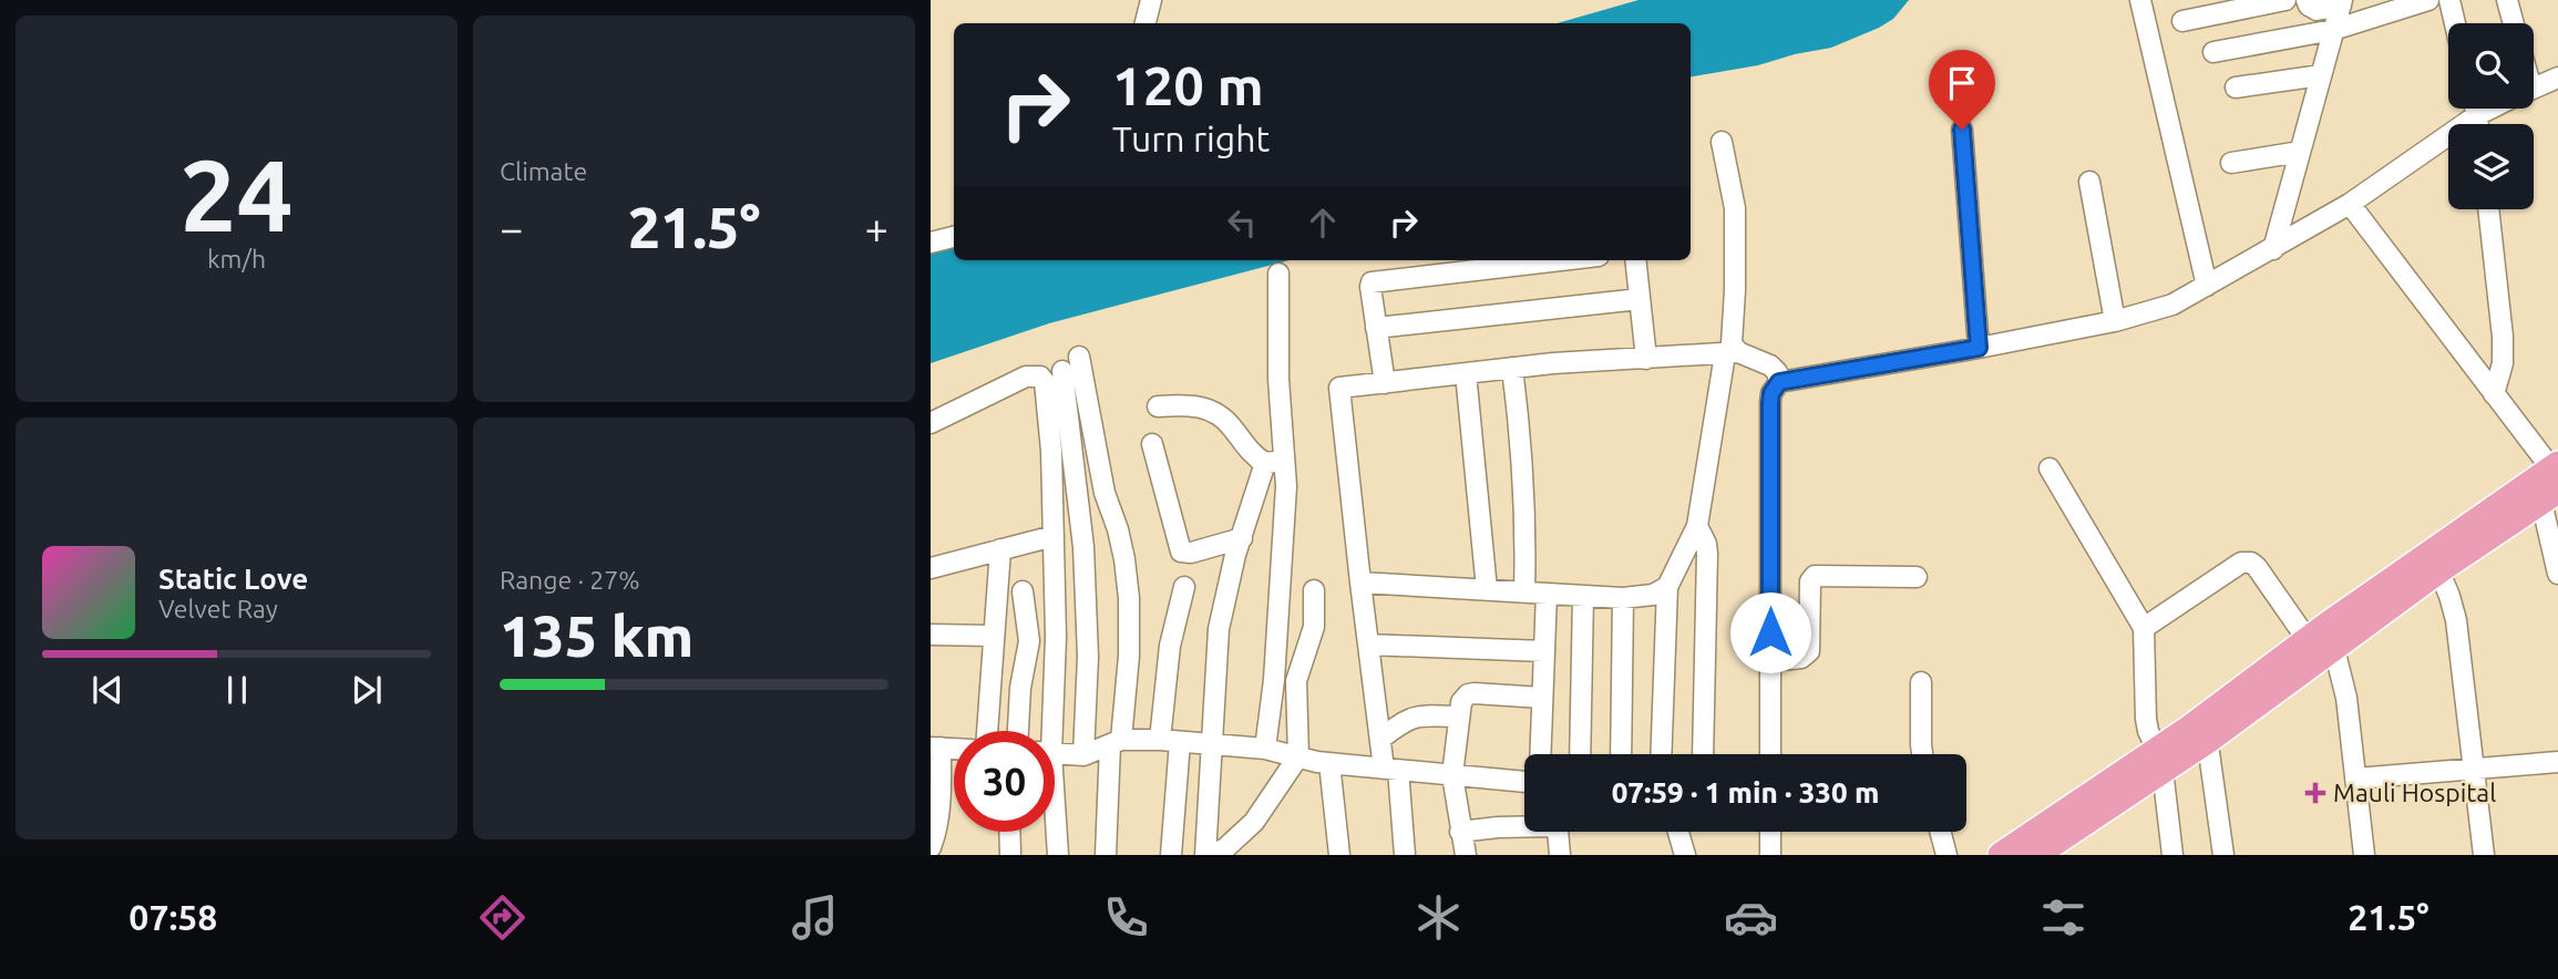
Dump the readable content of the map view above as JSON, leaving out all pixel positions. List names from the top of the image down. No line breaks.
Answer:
{"places":{"health":["Mauli Hospital"]},"page":{"tile":[["24","km/h"],"Climate",["Range · 27%","135 km"]],"turn":["120 m","Turn right"],"heat":["−","21.5°","+"],"song":["Static Love","Velvet Ray"],"limit":"30","trip":"07:59 · 1 min · 330 m","tabs":["07:58","21.5°"]}}
